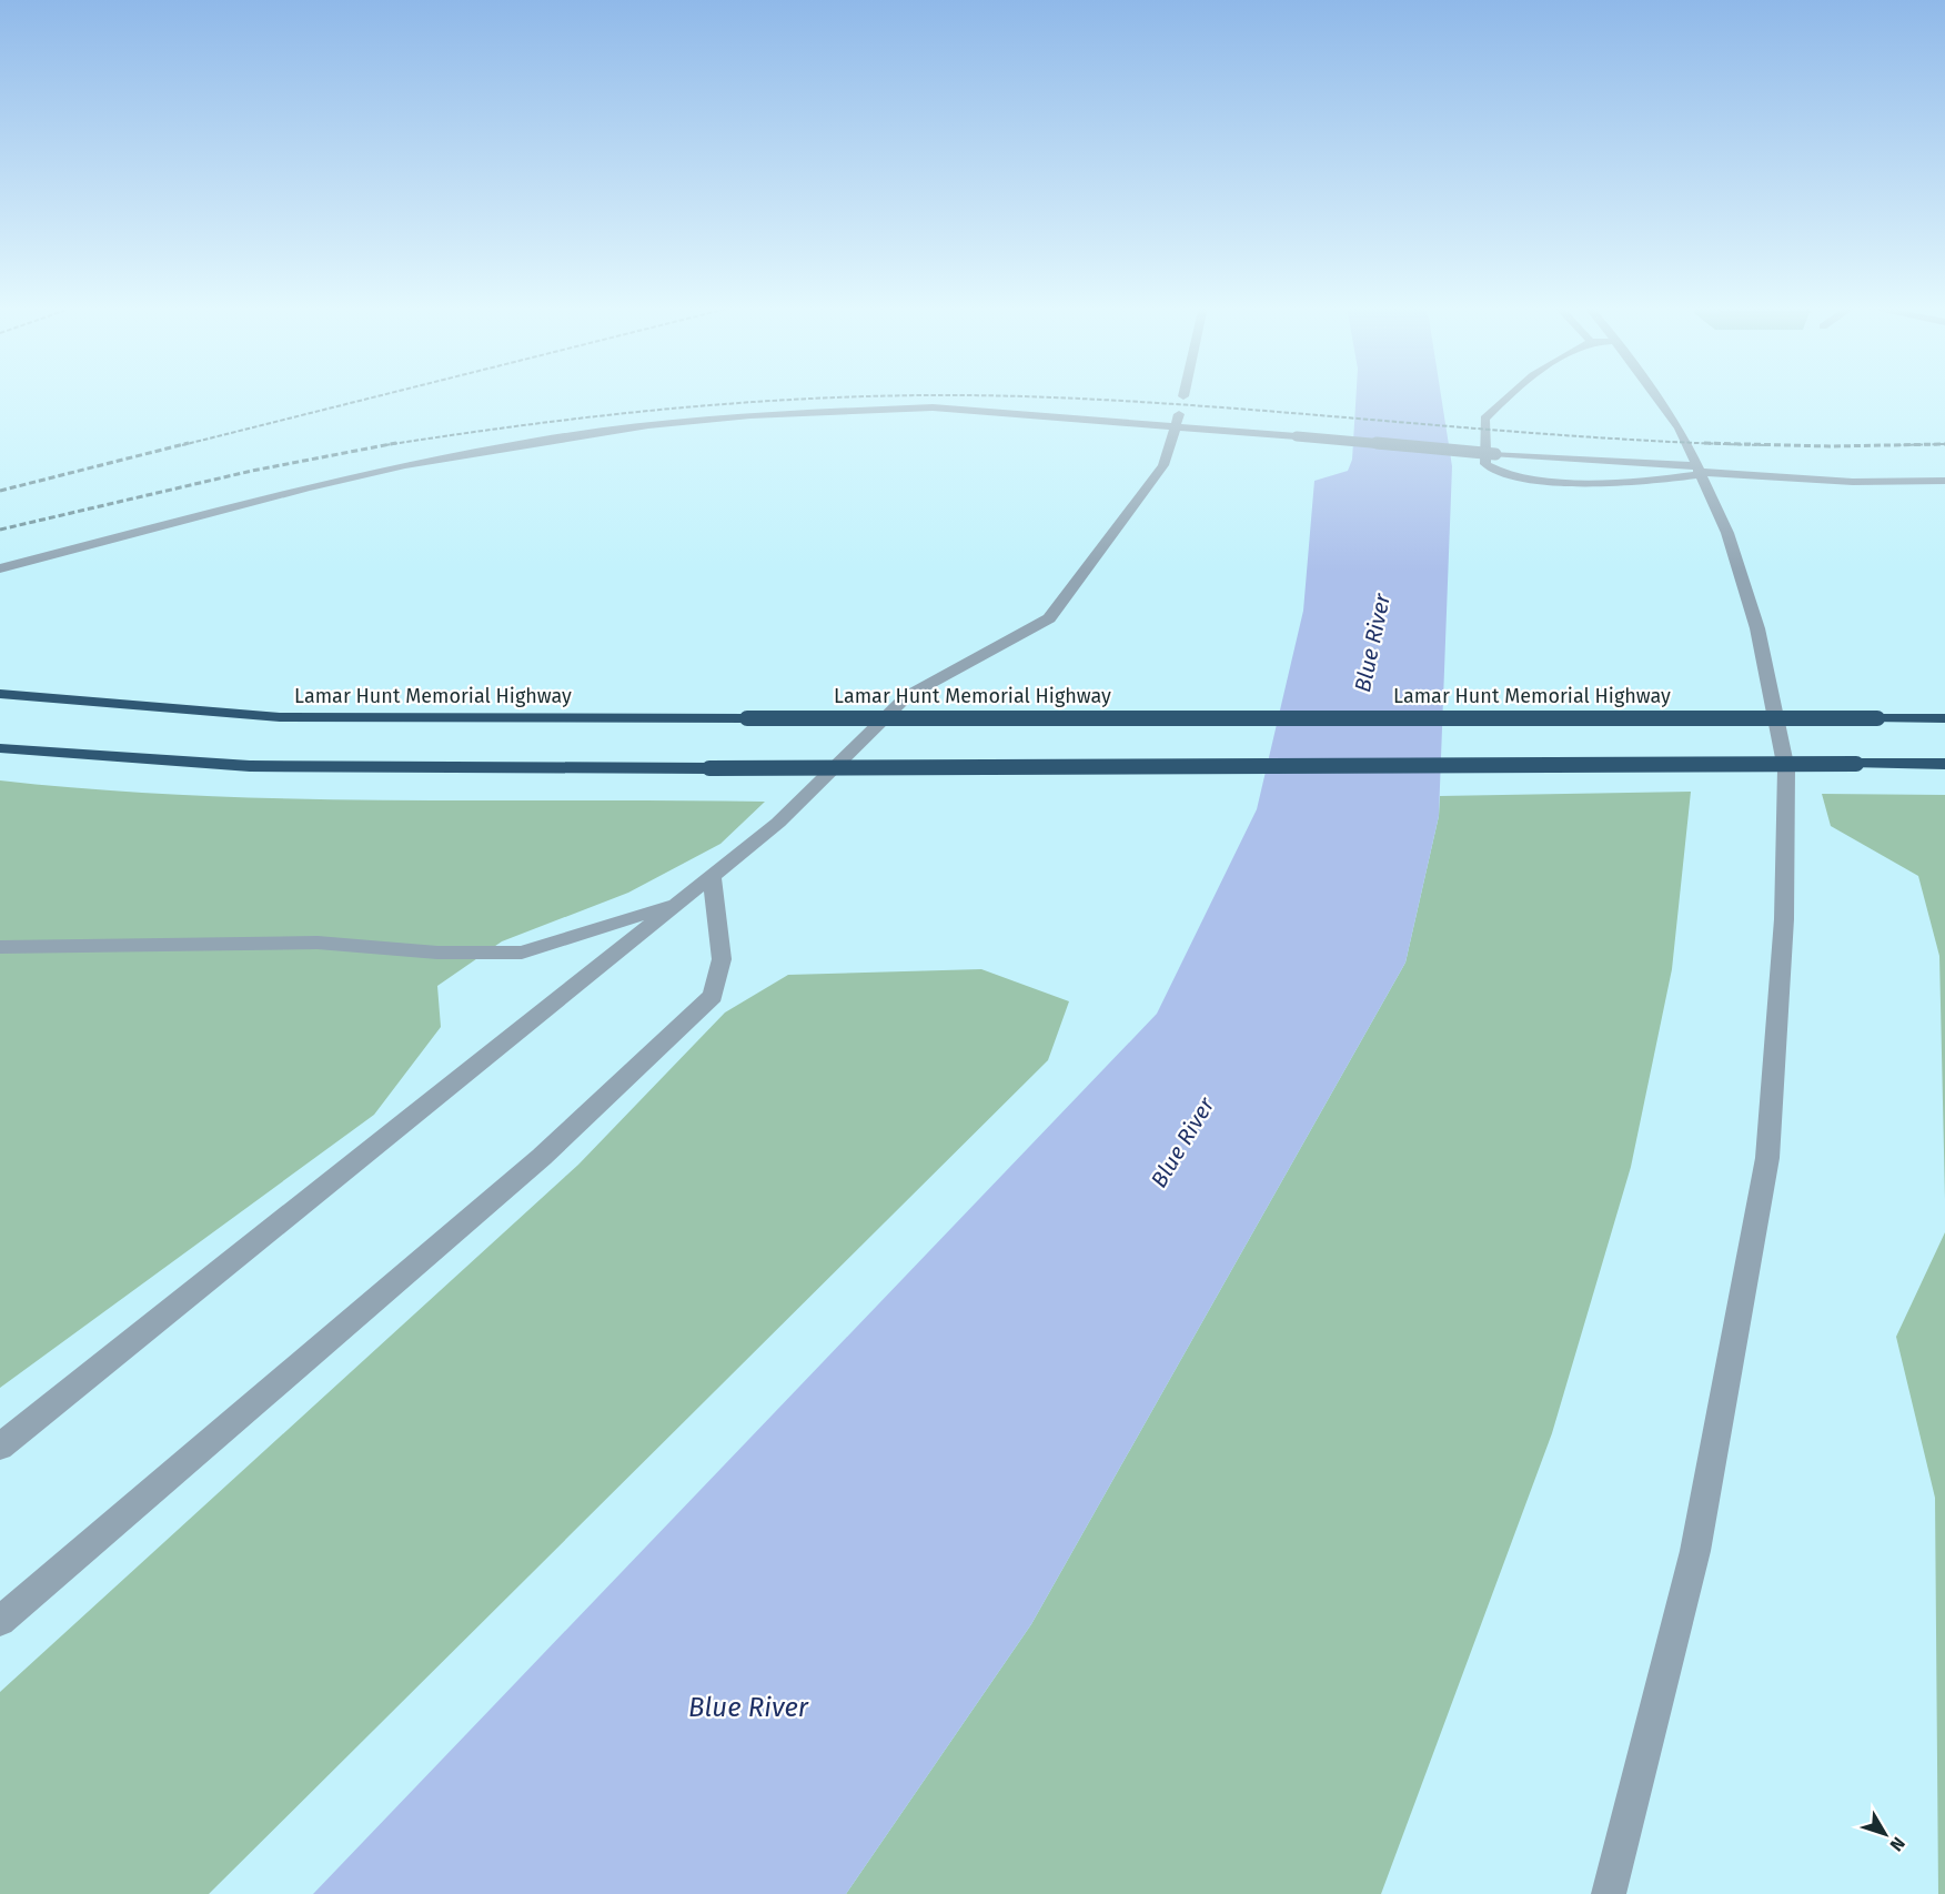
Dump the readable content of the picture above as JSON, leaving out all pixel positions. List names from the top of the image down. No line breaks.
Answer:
{"streets":{"highway":["Lamar Hunt Memorial Highway"]},"water":["Blue River"],"north":"bottom right"}
